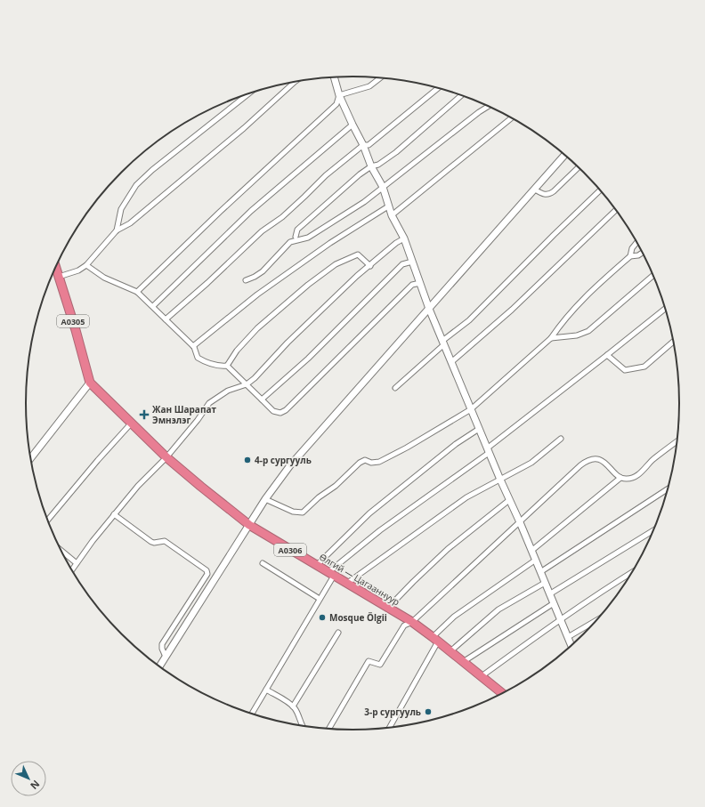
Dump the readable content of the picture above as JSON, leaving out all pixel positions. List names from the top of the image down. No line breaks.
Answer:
{"streets":{"highway":["A0305","A0306","Өлгий — Цагааннуур"]},"crossings":[["A0305","Өлгий — Цагааннуур"]],"places":{"health":["Жан Шарапат Эмнэлэг"],"other":["4-р сургууль","Mosque Ölgii","3-р сургууль"]},"north":"bottom right"}
